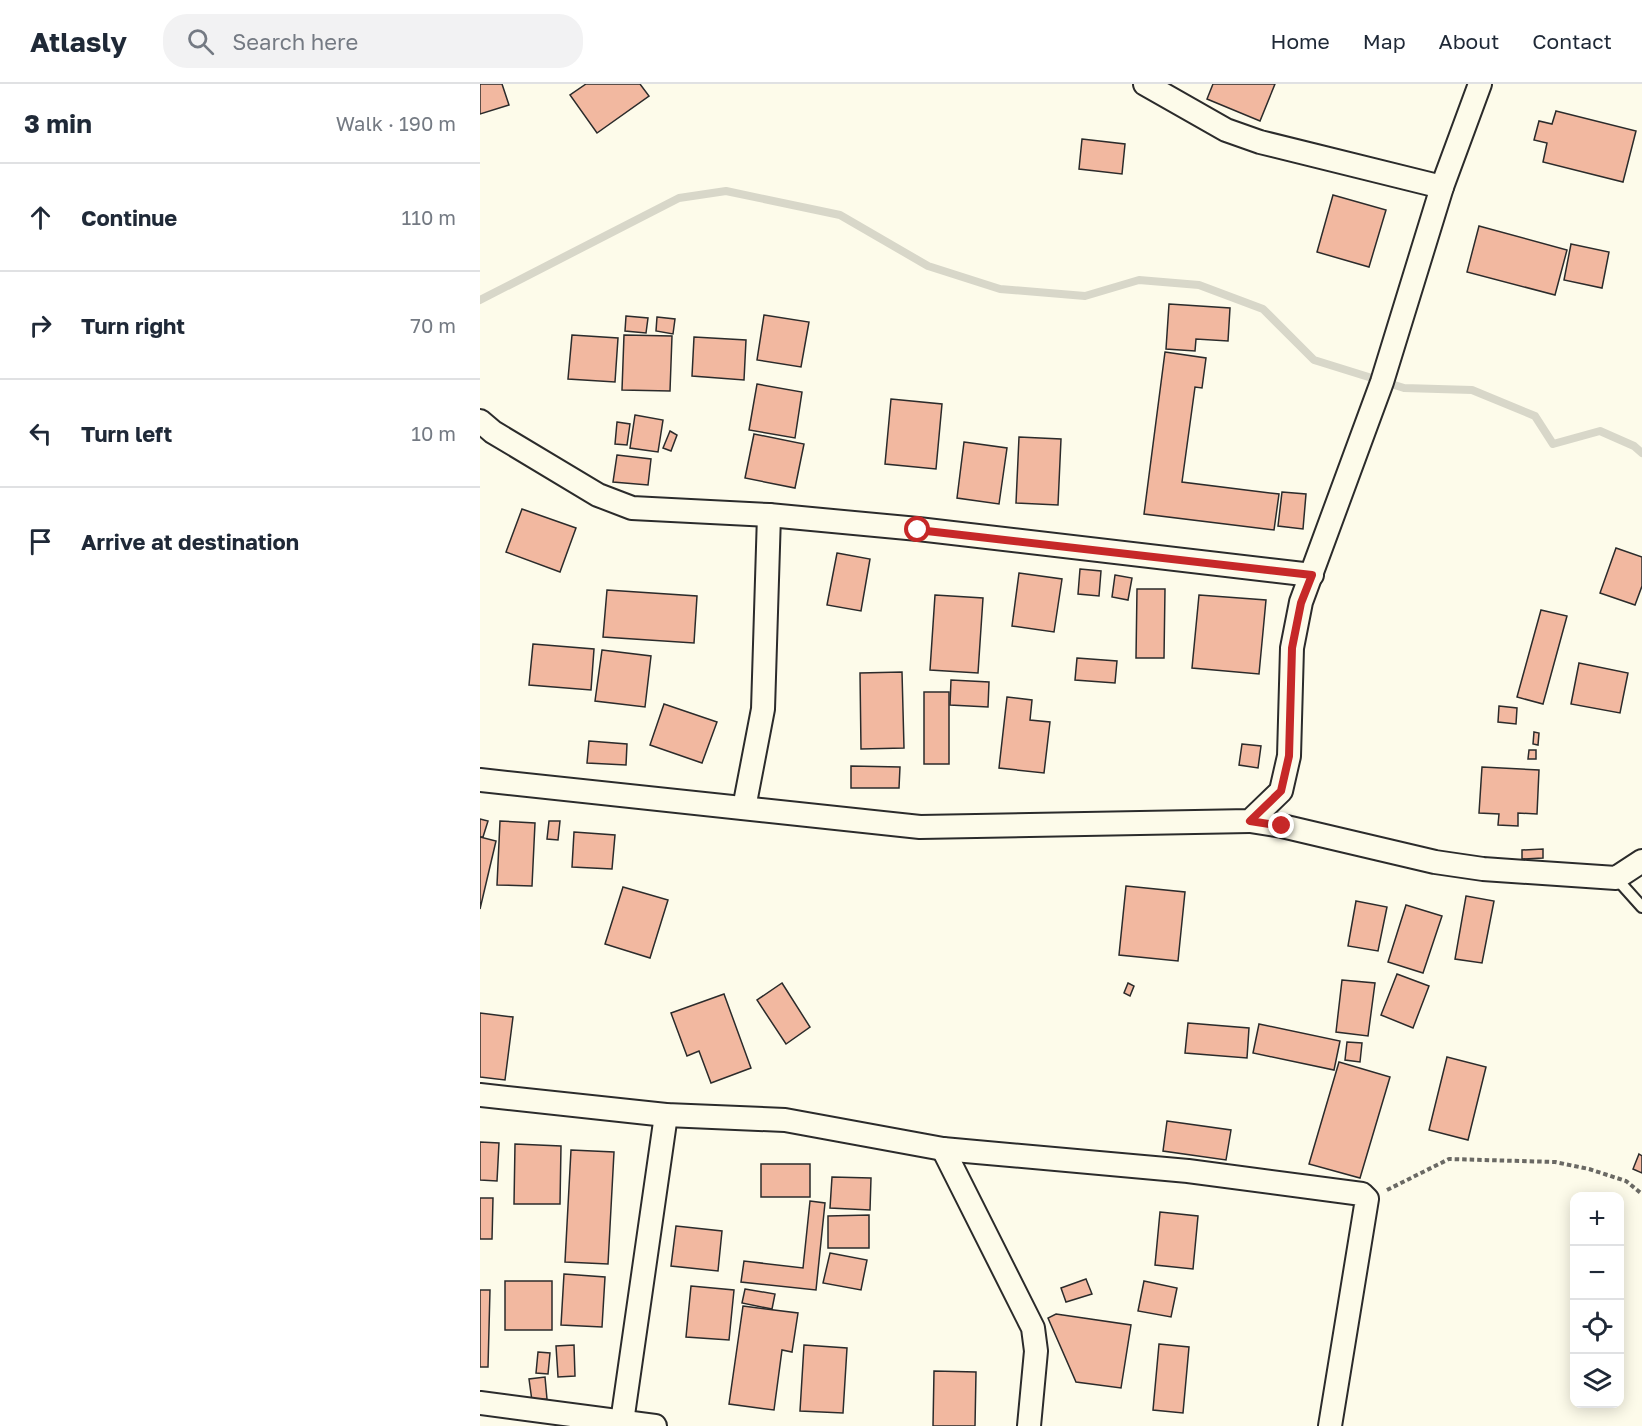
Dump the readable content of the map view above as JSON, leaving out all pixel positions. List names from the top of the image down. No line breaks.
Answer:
{"page":{"header":"Atlasly","search":"Search here","nav":["Home","Map","About","Contact"],"heading":["3 min","Walk · 190 m"],"list":[["Continue","110 m"],["Turn right","70 m"],["Turn left","10 m"],"Arrive at destination"],"map_buttons":["+","−"]}}
